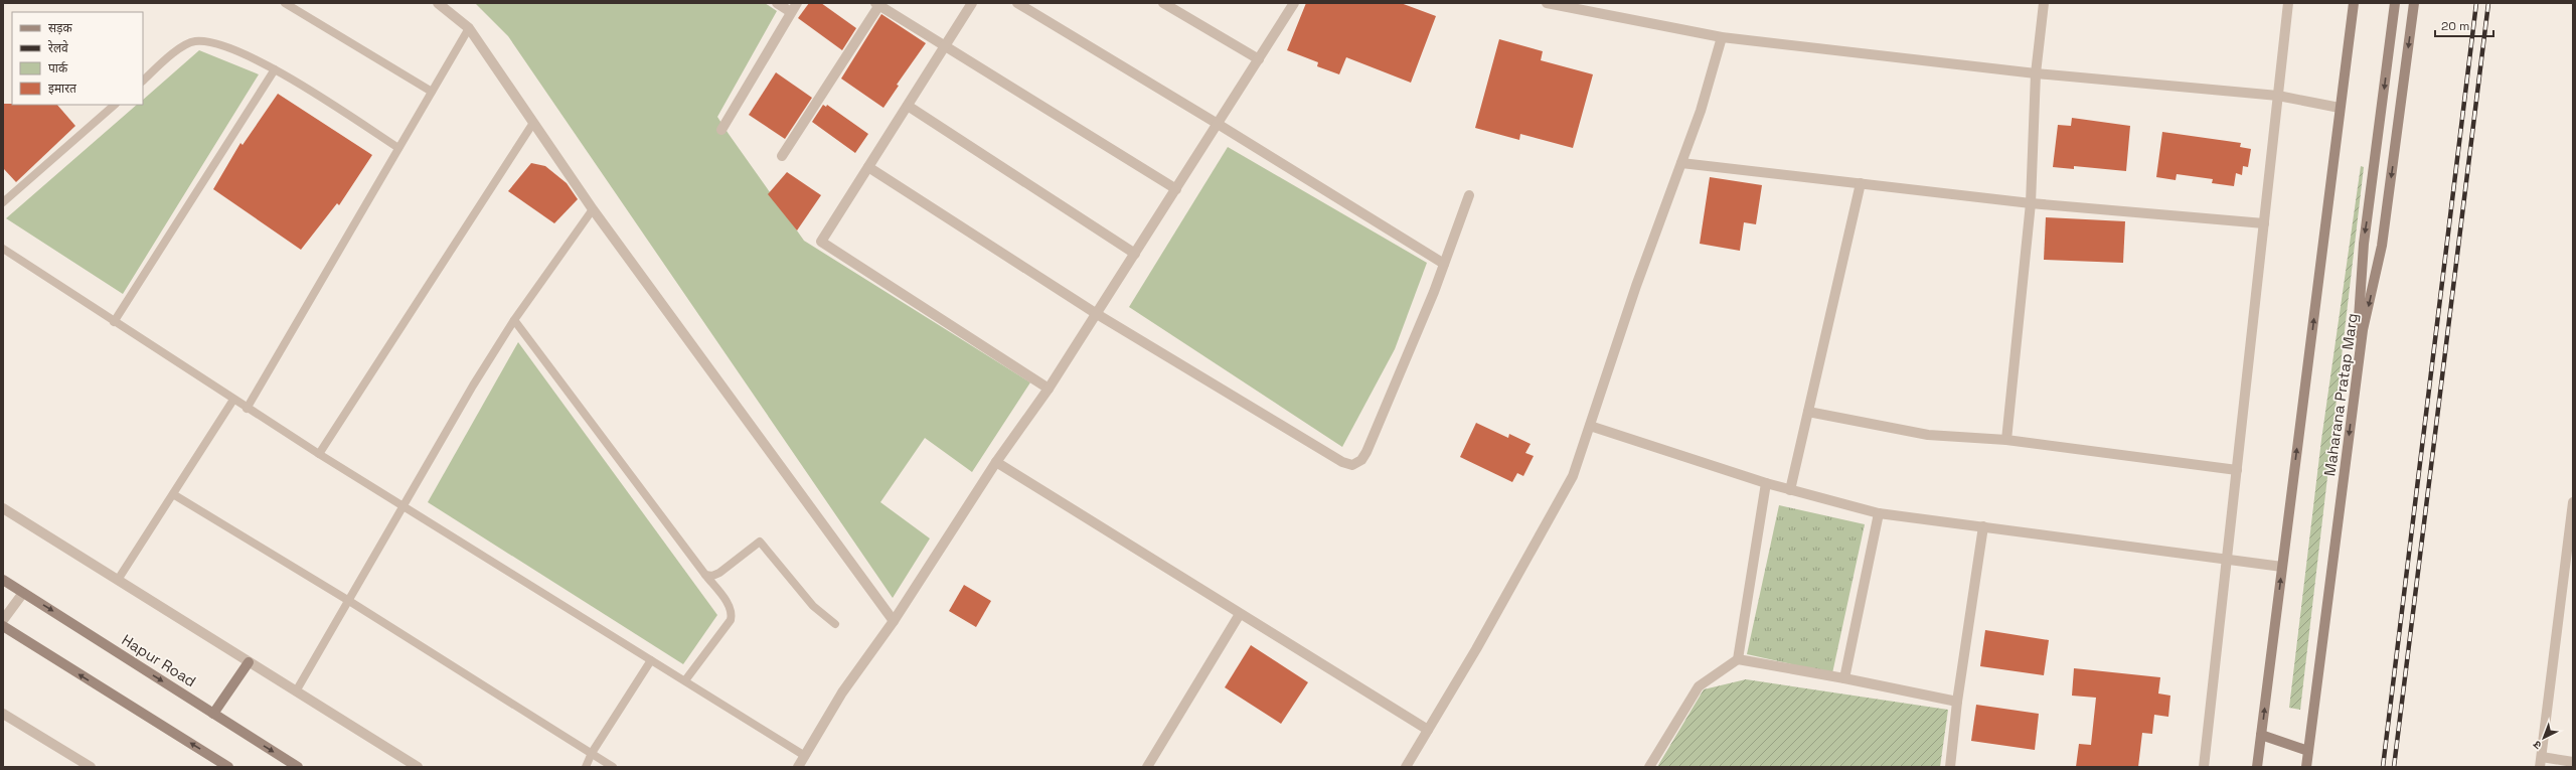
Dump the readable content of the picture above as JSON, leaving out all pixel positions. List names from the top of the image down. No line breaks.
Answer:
{"streets":{"main road":["Maharana Pratap Marg","Hapur Road"]},"legend":["सड़क","रेलवे","पार्क","इमारत"],"scale_bar":"20 m","north":"bottom left"}
